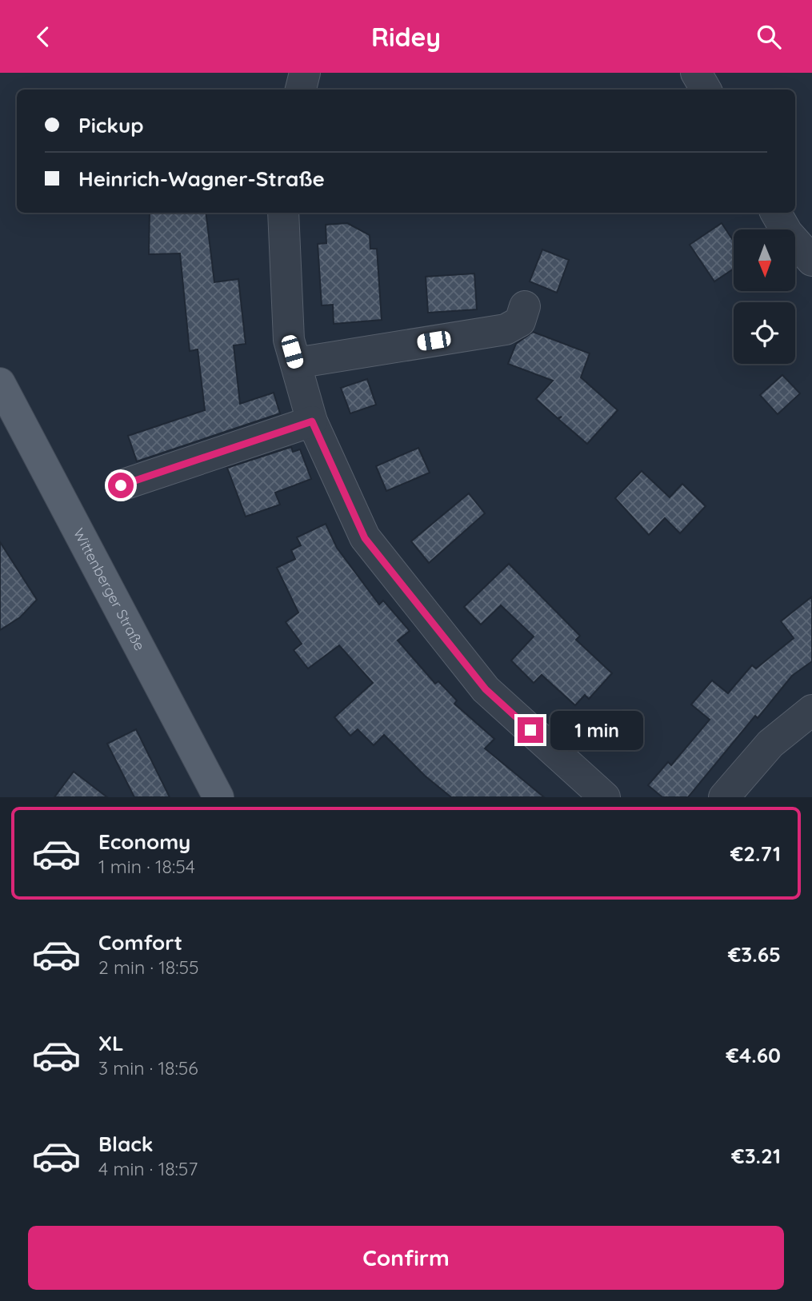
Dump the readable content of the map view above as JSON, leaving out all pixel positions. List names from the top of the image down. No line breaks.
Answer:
{"streets":{"main road":["Wittenberger Straße"]},"north":"bottom","page":{"header":"Ridey","banner":["Pickup","Heinrich-Wagner-Straße"],"bubble":"1 min","list":[{"name":"Economy","note":"1 min · 18:54","value":"€2.71"},{"name":"Comfort","note":"2 min · 18:55","value":"€3.65"},{"name":"XL","note":"3 min · 18:56","value":"€4.60"},{"name":"Black","note":"4 min · 18:57","value":"€3.21"}],"buttons":"Confirm"}}
